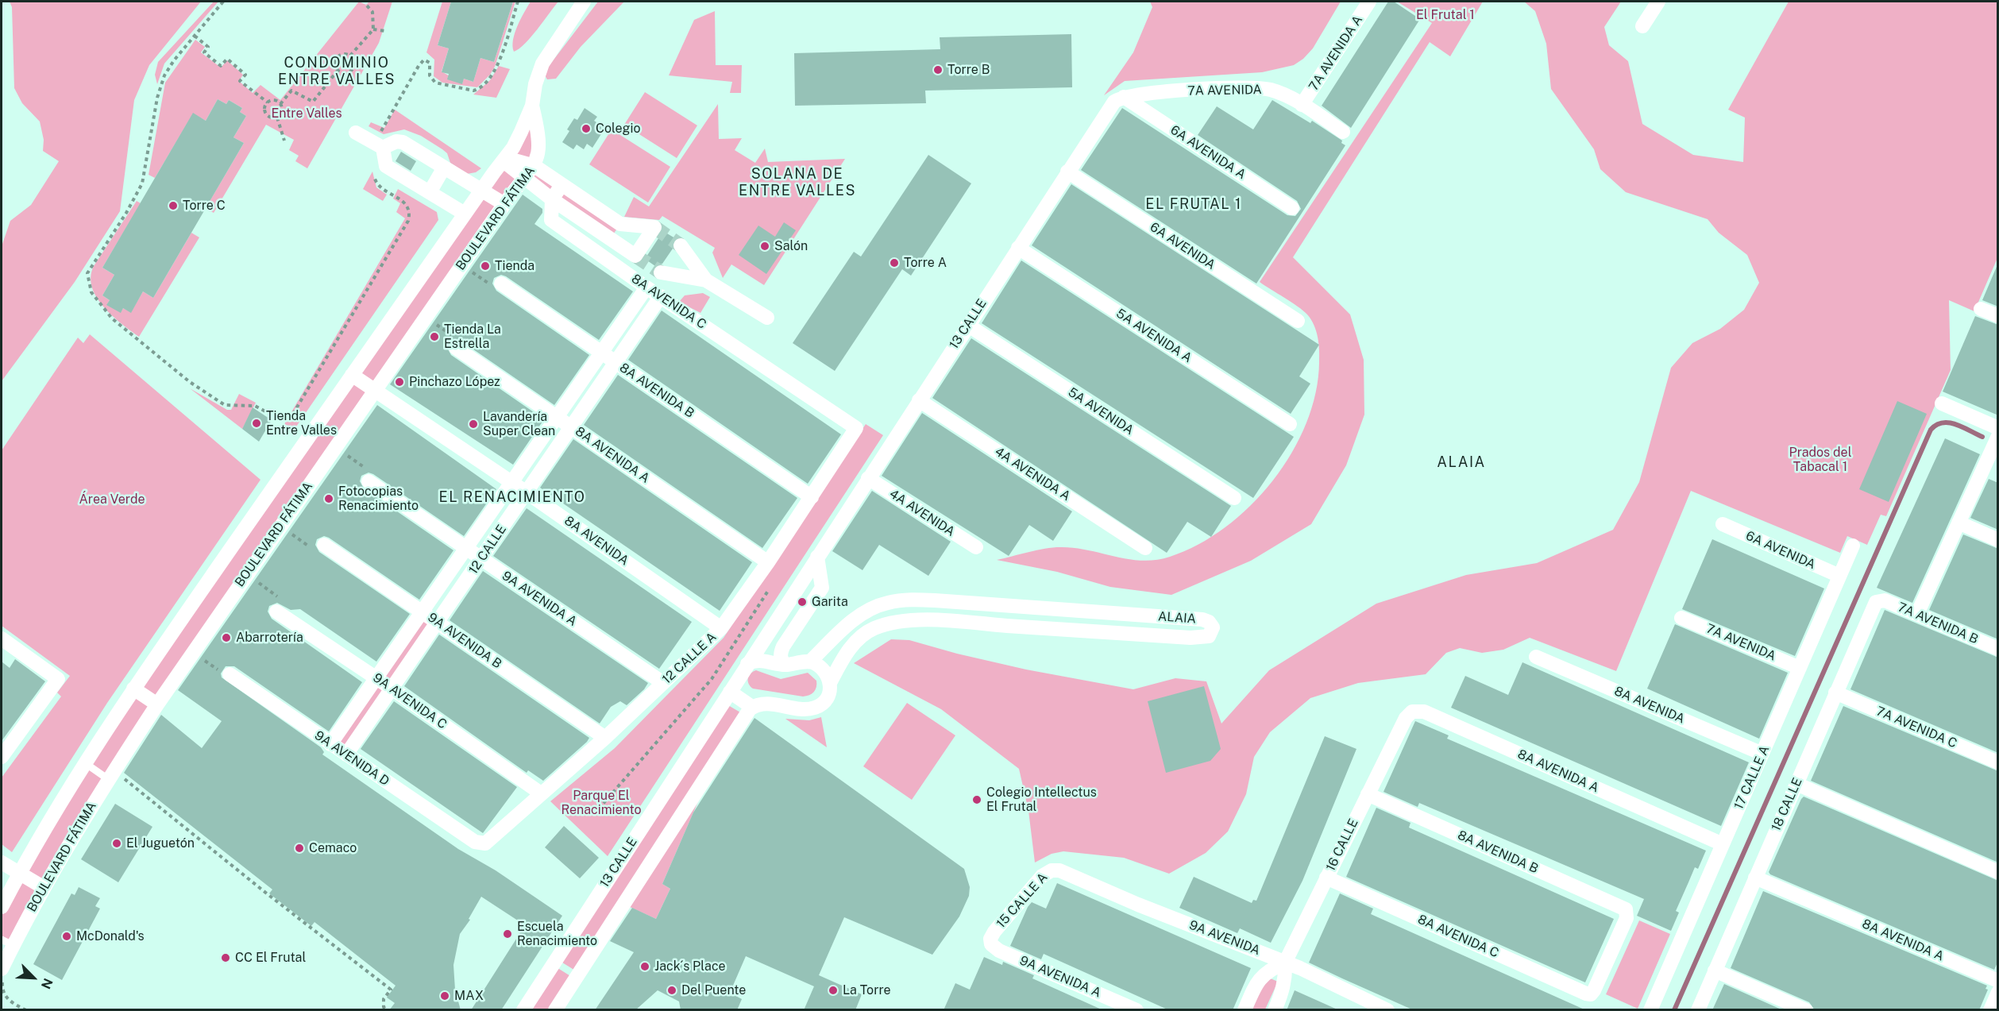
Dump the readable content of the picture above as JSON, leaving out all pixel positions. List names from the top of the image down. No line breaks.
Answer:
{"streets":{"street":["7A AVENIDA A","7A AVENIDA","6A AVENIDA A","BOULEVARD FÁTIMA","6A AVENIDA","8A AVENIDA C","13 CALLE","5A AVENIDA A","8A AVENIDA B","5A AVENIDA","8A AVENIDA A","4A AVENIDA A","4A AVENIDA","8A AVENIDA","12 CALLE","9A AVENIDA A","ALAIA","7A AVENIDA B","9A AVENIDA B","12 CALLE A","9A AVENIDA C","7A AVENIDA C","9A AVENIDA D","17 CALLE A","18 CALLE","16 CALLE","15 CALLE A","9A AVENIDA"]},"crossings":[["7A AVENIDA A","7A AVENIDA"],["7A AVENIDA","6A AVENIDA A"],["7A AVENIDA","13 CALLE"],["7A AVENIDA","17 CALLE A"],["6A AVENIDA A","13 CALLE"],["BOULEVARD FÁTIMA","8A AVENIDA"],["6A AVENIDA","13 CALLE"],["6A AVENIDA","17 CALLE A"],["8A AVENIDA C","8A AVENIDA B"],["8A AVENIDA C","12 CALLE"],["8A AVENIDA C","12 CALLE A"],["8A AVENIDA C","16 CALLE"],["13 CALLE","5A AVENIDA A"],["13 CALLE","5A AVENIDA"],["13 CALLE","4A AVENIDA A"],["13 CALLE","4A AVENIDA"],["8A AVENIDA B","12 CALLE"],["8A AVENIDA B","12 CALLE A"],["8A AVENIDA B","16 CALLE"],["8A AVENIDA A","12 CALLE"],["8A AVENIDA A","12 CALLE A"],["8A AVENIDA A","17 CALLE A"],["8A AVENIDA A","18 CALLE"],["8A AVENIDA A","16 CALLE"],["8A AVENIDA","12 CALLE"],["8A AVENIDA","12 CALLE A"],["8A AVENIDA","17 CALLE A"],["12 CALLE","9A AVENIDA A"],["12 CALLE","9A AVENIDA B"],["12 CALLE","9A AVENIDA C"],["12 CALLE","9A AVENIDA D"],["9A AVENIDA A","12 CALLE A"],["9A AVENIDA A","15 CALLE A"],["7A AVENIDA B","18 CALLE"],["9A AVENIDA B","12 CALLE A"],["12 CALLE A","9A AVENIDA C"],["12 CALLE A","9A AVENIDA D"],["7A AVENIDA C","18 CALLE"],["16 CALLE","9A AVENIDA"],["15 CALLE A","9A AVENIDA"]],"districts":["CONDOMINIO ENTRE VALLES","SOLANA DE ENTRE VALLES","EL FRUTAL 1","ALAIA","EL RENACIMIENTO"],"parks":["El Frutal 1","Entre Valles","Prados del Tabacal 1","Área Verde","Parque El Renacimiento"],"places":["Torre B","Colegio","Torre C","Salón","Torre A","Tienda","Tienda La Estrella","Pinchazo López","Tienda Entre Valles","Lavandería Super Clean","Fotocopias Renacimiento","Garita","Abarrotería","Colegio Intellectus El Frutal","El Juguetón","Cemaco","Escuela Renacimiento","McDonald's","CC El Frutal","Jack´s Place","Del Puente","La Torre","MAX"],"north":"bottom right"}
